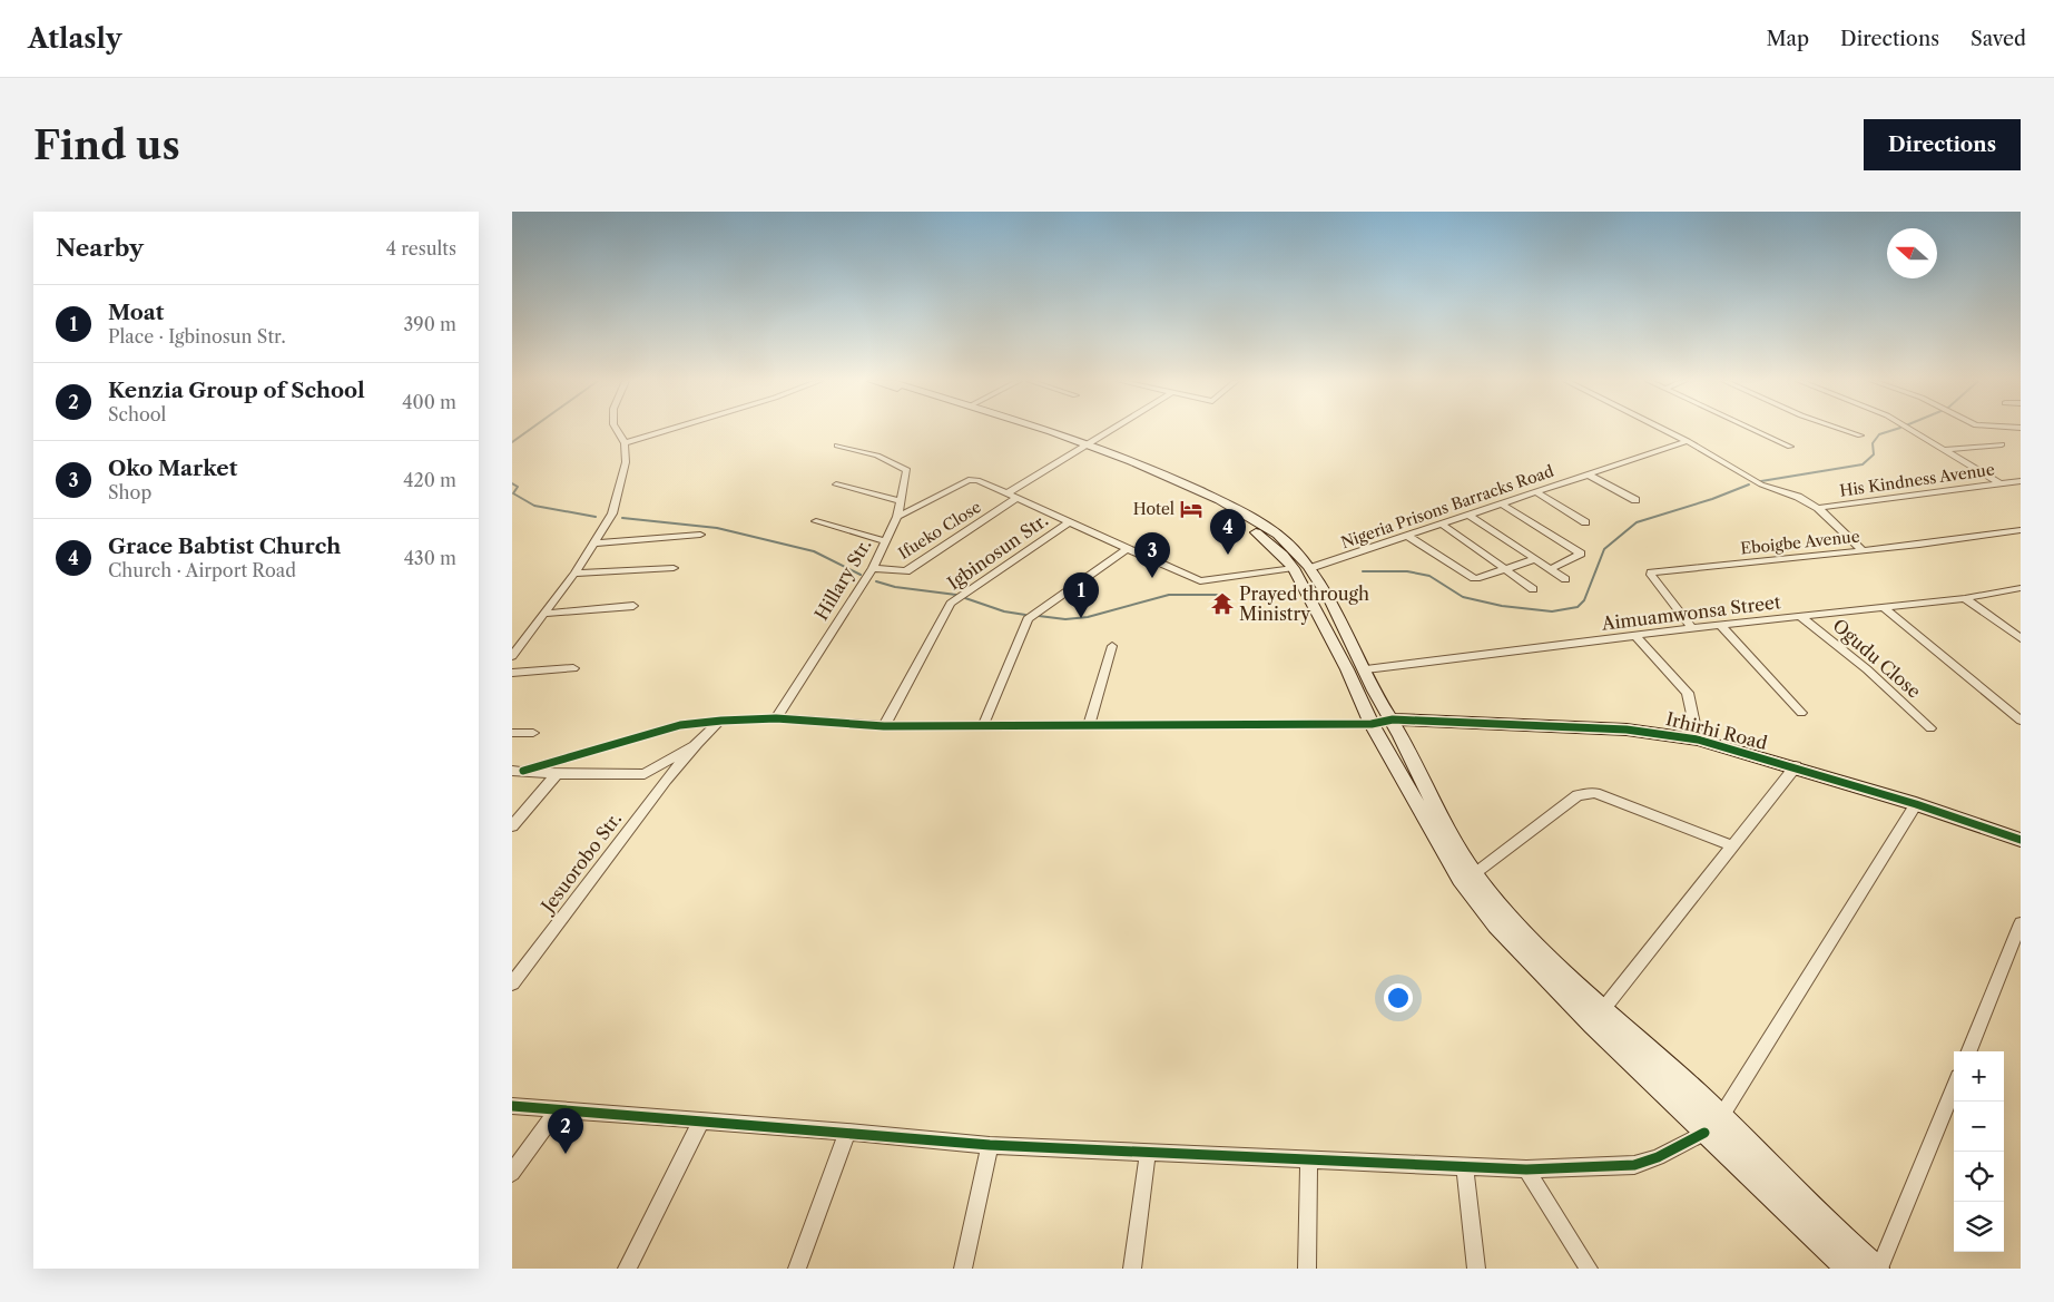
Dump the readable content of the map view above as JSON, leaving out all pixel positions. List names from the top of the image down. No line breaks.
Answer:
{"streets":{"main road":["Irhirhi Road"],"street":["His Kindness Avenue","Nigeria Prisons Barracks Road","Ifueko Close","Eboigbe Avenue","Igbinosun Str.","Hillary Str.","Aimuamwonsa Street","Ogudu Close","Jesuorobo Str."]},"crossings":[["Ifueko Close","Hillary Str."],["Eboigbe Avenue","Aimuamwonsa Street"],["Aimuamwonsa Street","Ogudu Close"]],"places":{"hotel":["Hotel"],"temple":["Prayed through Ministry"]},"north":"left","page":{"header":"Atlasly","nav":["Map","Directions","Saved"],"buttons":"Directions","title":"Find us","heading":["Nearby","4 results"],"list":[{"mark":"1","name":"Moat","note":"Place · Igbinosun Str.","value":"390 m"},{"mark":"2","name":"Kenzia Group of School","note":"School","value":"400 m"},{"mark":"3","name":"Oko Market","note":"Shop","value":"420 m"},{"mark":"4","name":"Grace Babtist Church","note":"Church · Airport Road","value":"430 m"}],"pins":["4","3","1","2"],"map_buttons":["+","−"]}}
